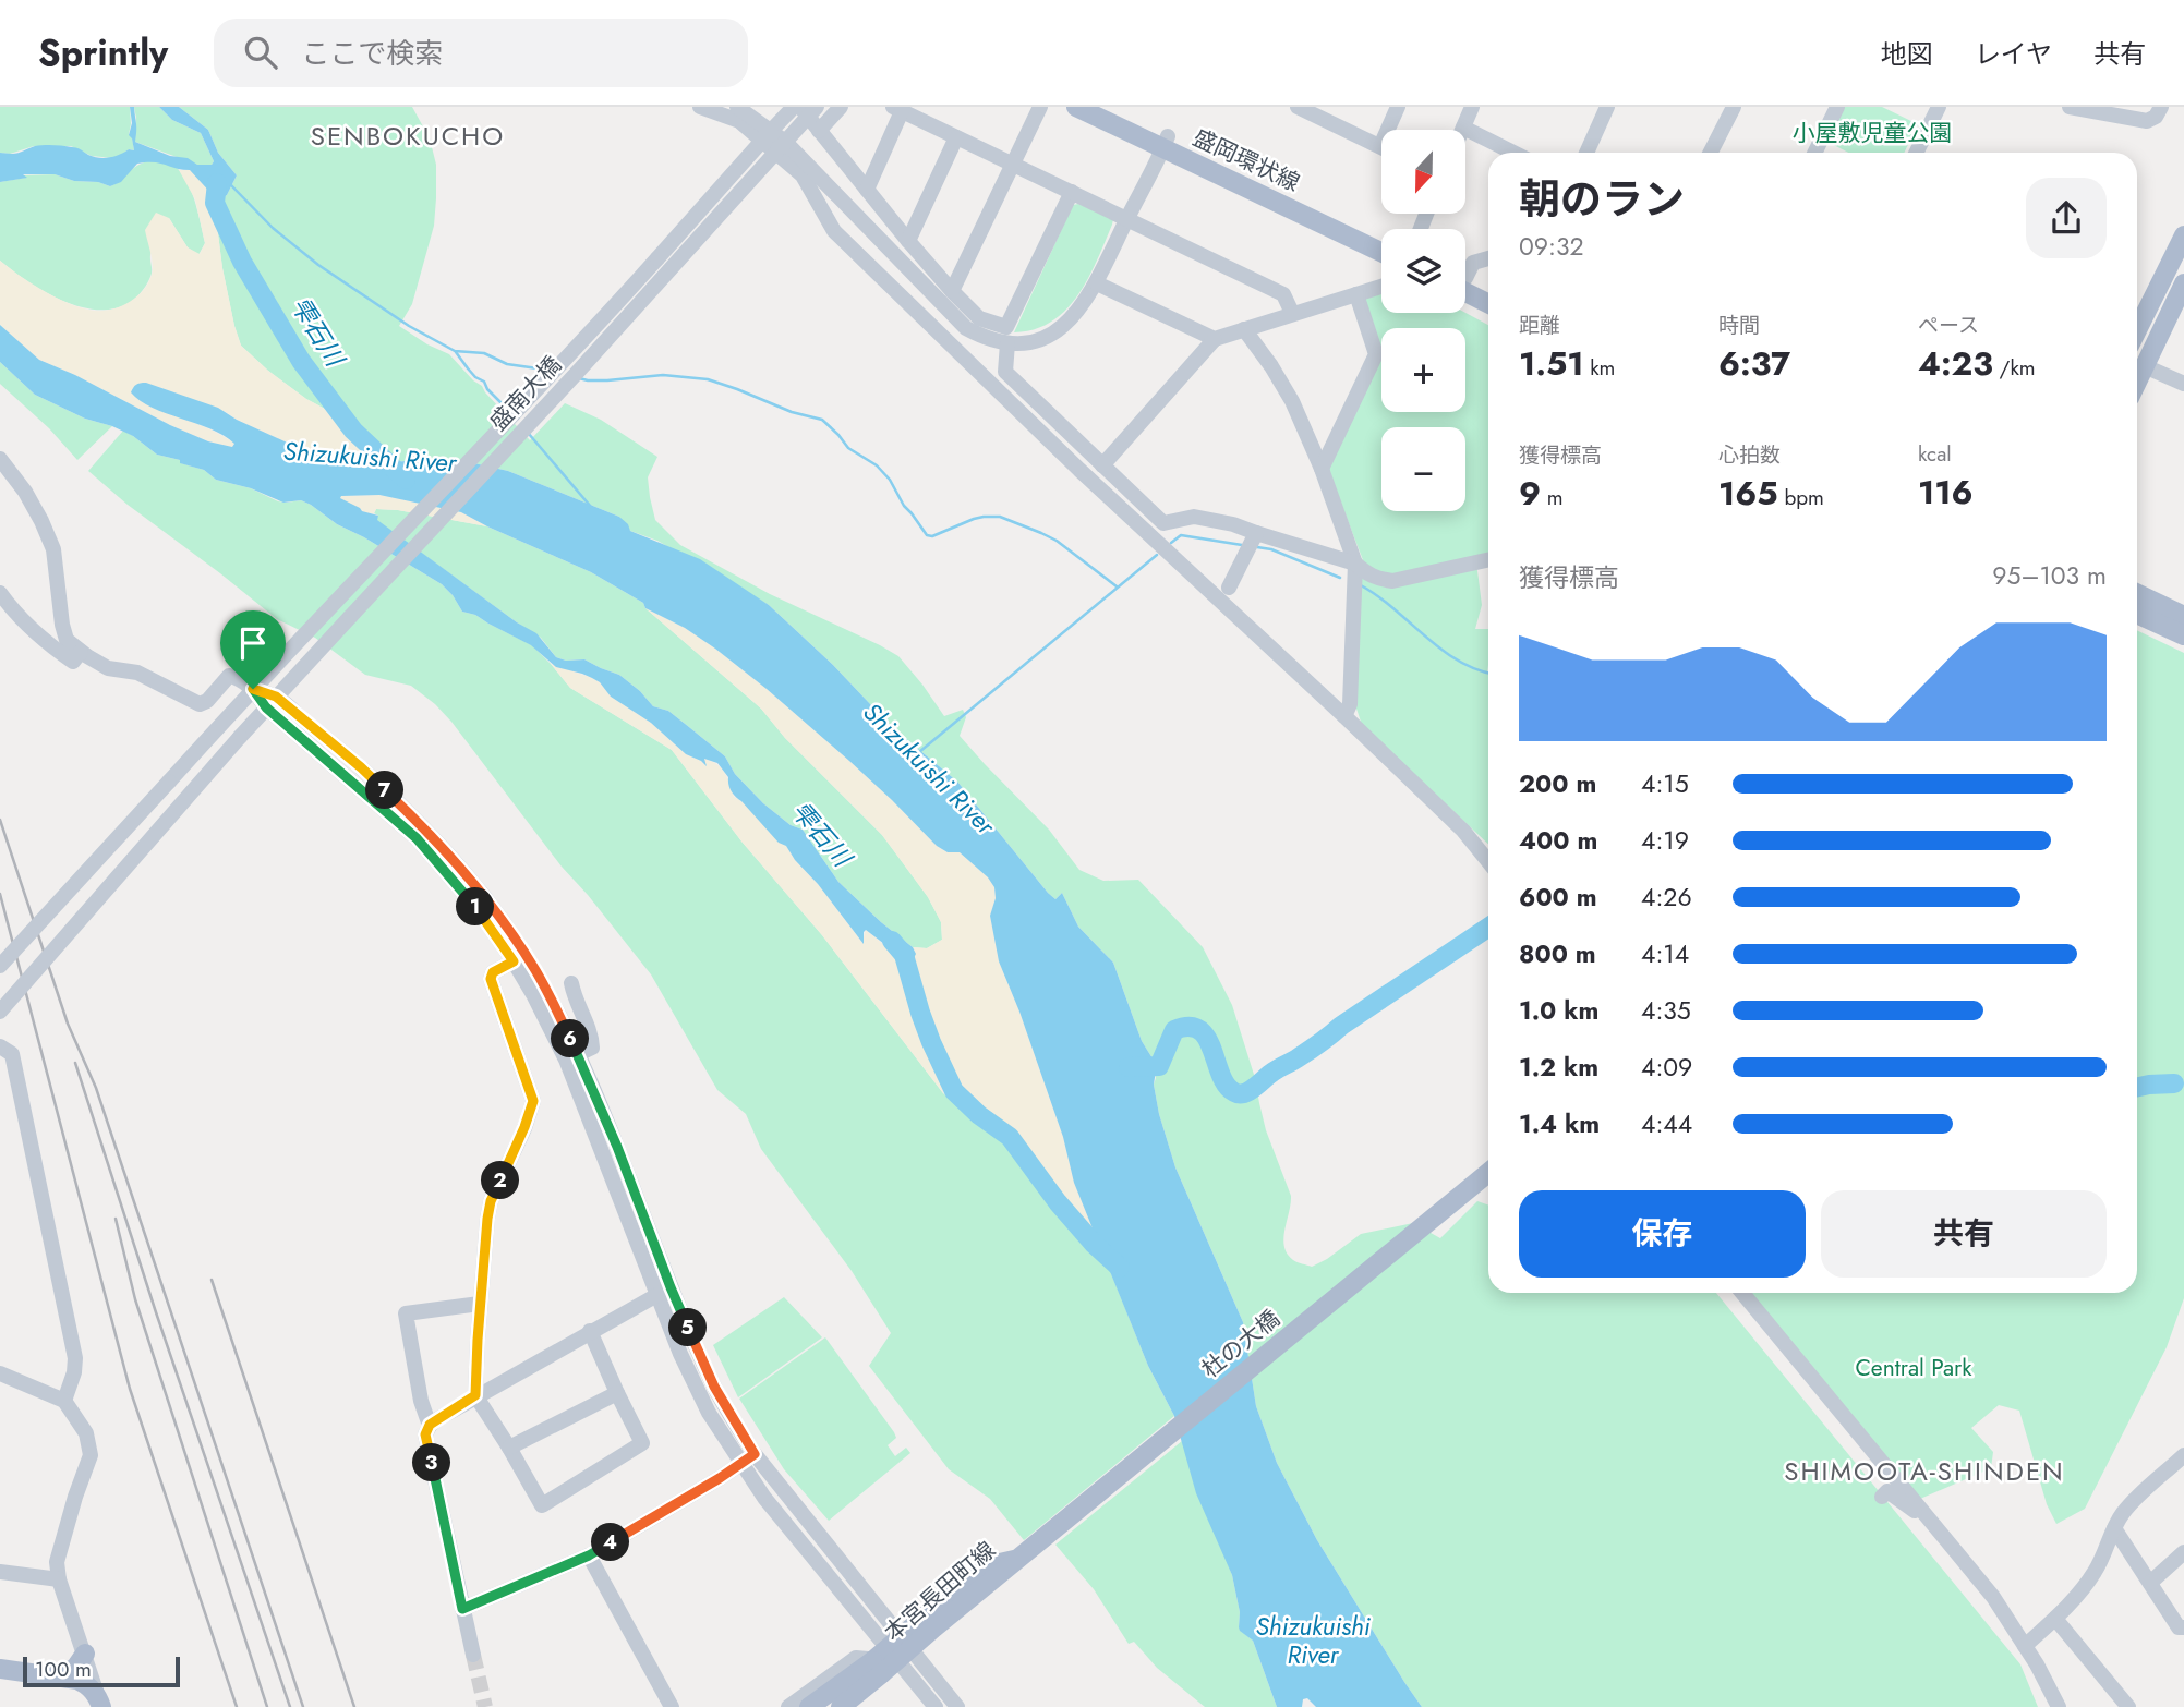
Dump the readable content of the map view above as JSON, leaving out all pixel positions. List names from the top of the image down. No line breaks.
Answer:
{"streets":{"main road":["盛岡環状線","杜の大橋","本宮長田町線"],"street":["盛南大橋"]},"crossings":[["杜の大橋","本宮長田町線"]],"districts":["SENBOKUCHO","SHIMOOTA-SHINDEN"],"water":["雫石川","Shizukuishi River"],"parks":["小屋敷児童公園","Central Park"],"scale_bar":"100 m","north":"bottom","page":{"header":"Sprintly","search":"ここで検索","nav":["地図","レイヤ","共有"],"map_buttons":["+","−"],"heading":["朝のラン","09:32"],"stats":[["距離","1.51 km"],["時間","6:37"],["ペース","4:23 /km"],["獲得標高","9 m"],["心拍数","165 bpm"],["kcal","116"]],"chart":["獲得標高","95–103 m"],"list":[{"name":"200 m","note":"4:15"},{"name":"400 m","note":"4:19"},{"name":"600 m","note":"4:26"},{"name":"800 m","note":"4:14"},{"name":"1.0 km","note":"4:35"},{"name":"1.2 km","note":"4:09"},{"name":"1.4 km","note":"4:44"}],"pins":["7","1","6","2","5","3","4"],"buttons":["保存","共有"],"scale":"100 m"}}
